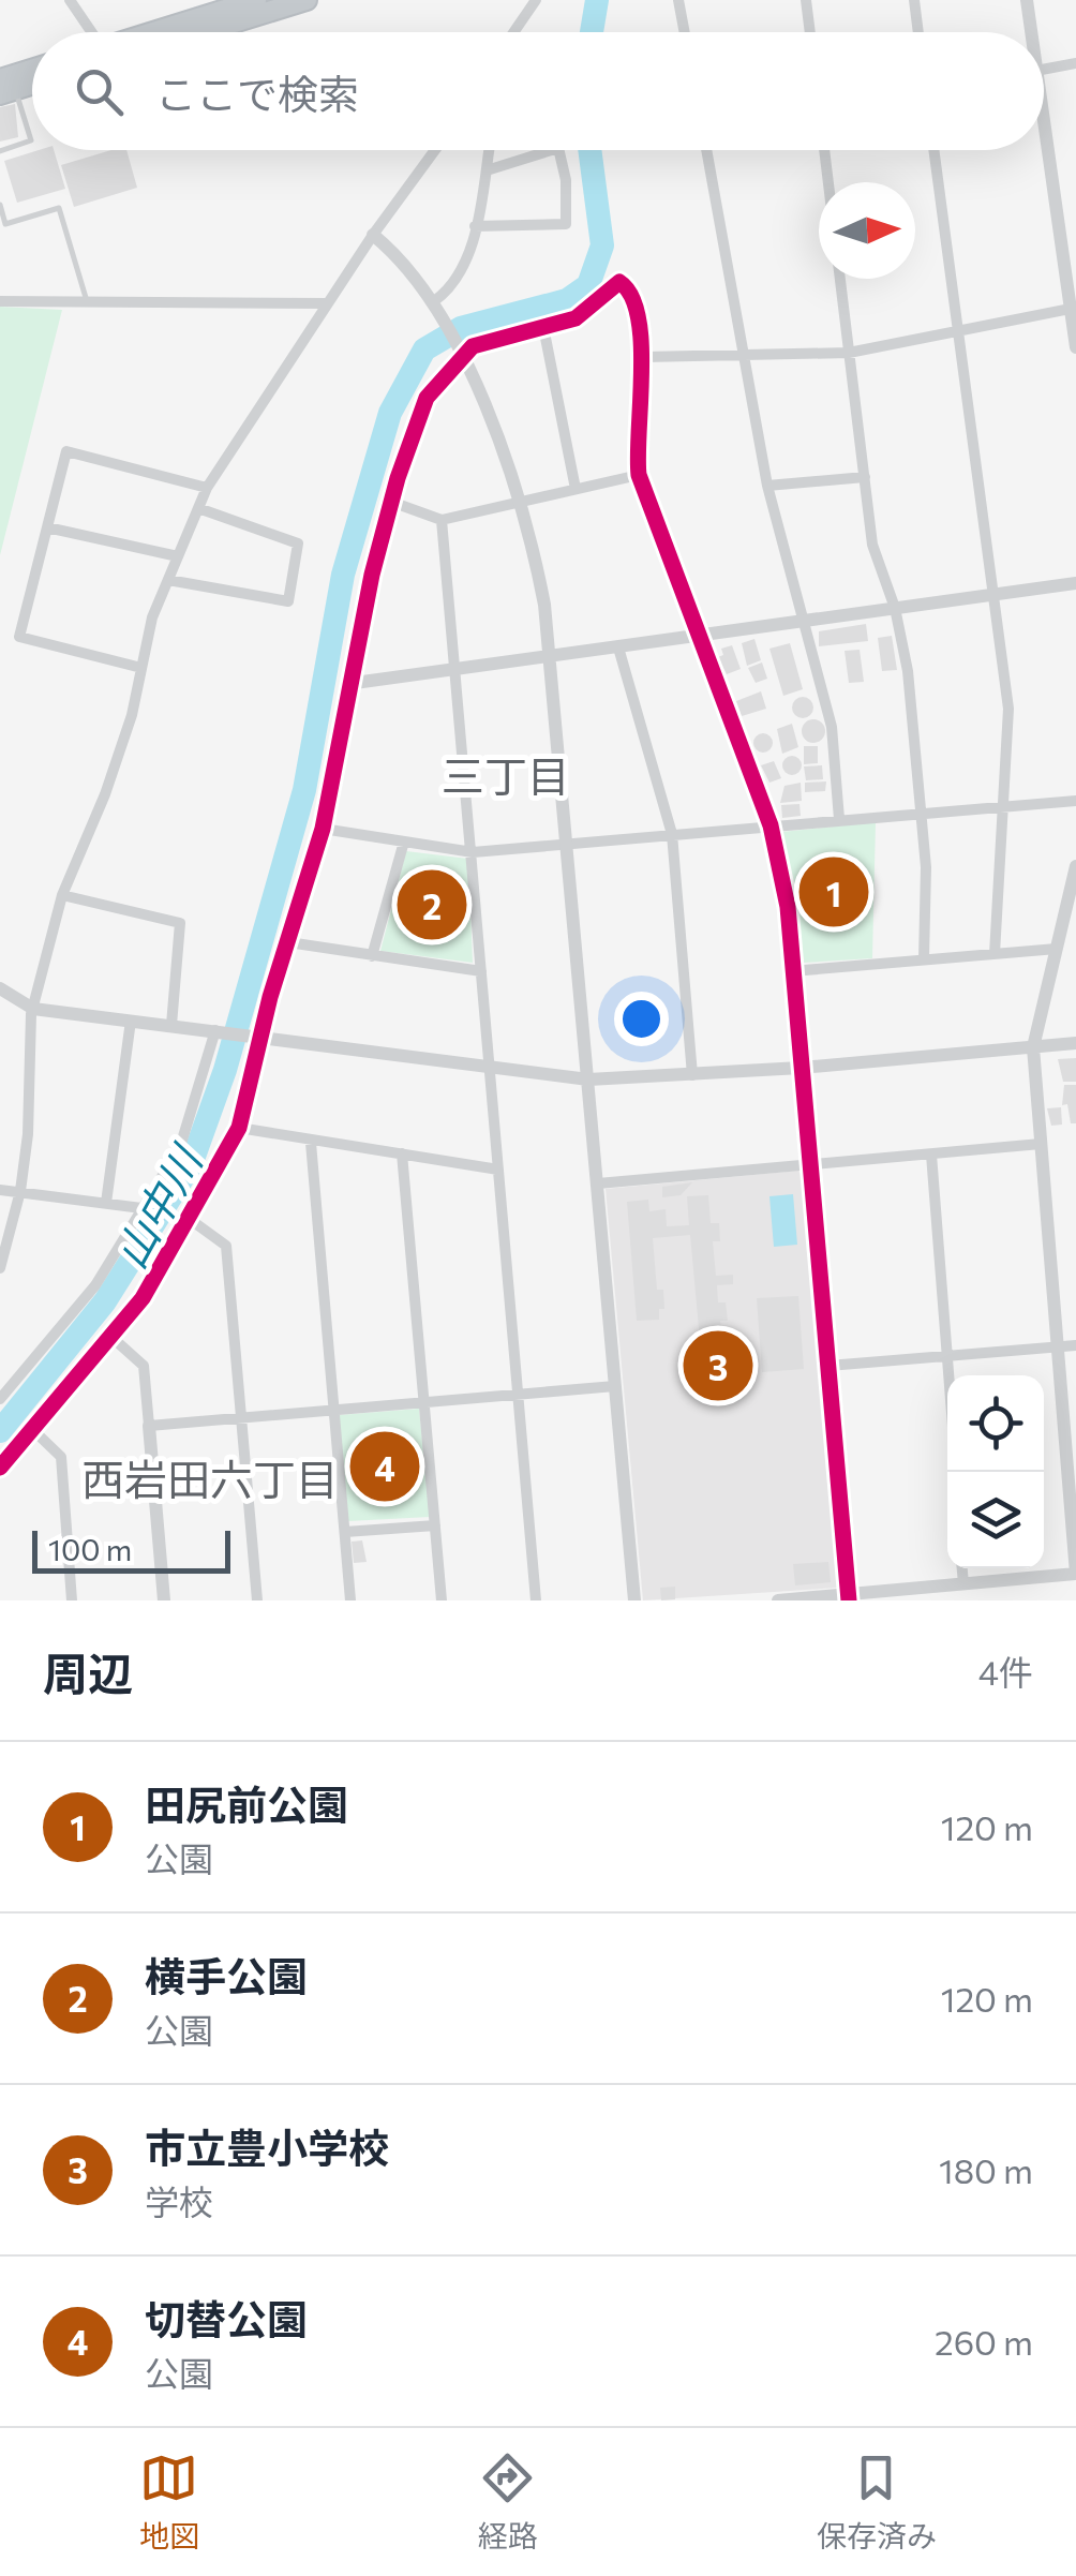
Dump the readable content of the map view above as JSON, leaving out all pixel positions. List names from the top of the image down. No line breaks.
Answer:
{"districts":["三丁目","西岩田六丁目"],"water":["山中川"],"scale_bar":"100 m","north":"right","page":{"search":"ここで検索","pins":["1","2","3","4"],"scale":"100 m","heading":["周辺","4件"],"list":[{"mark":"1","name":"田尻前公園","note":"公園","value":"120 m"},{"mark":"2","name":"横手公園","note":"公園","value":"120 m"},{"mark":"3","name":"市立豊小学校","note":"学校","value":"180 m"},{"mark":"4","name":"切替公園","note":"公園","value":"260 m"}],"nav":["地図","経路","保存済み"]}}
